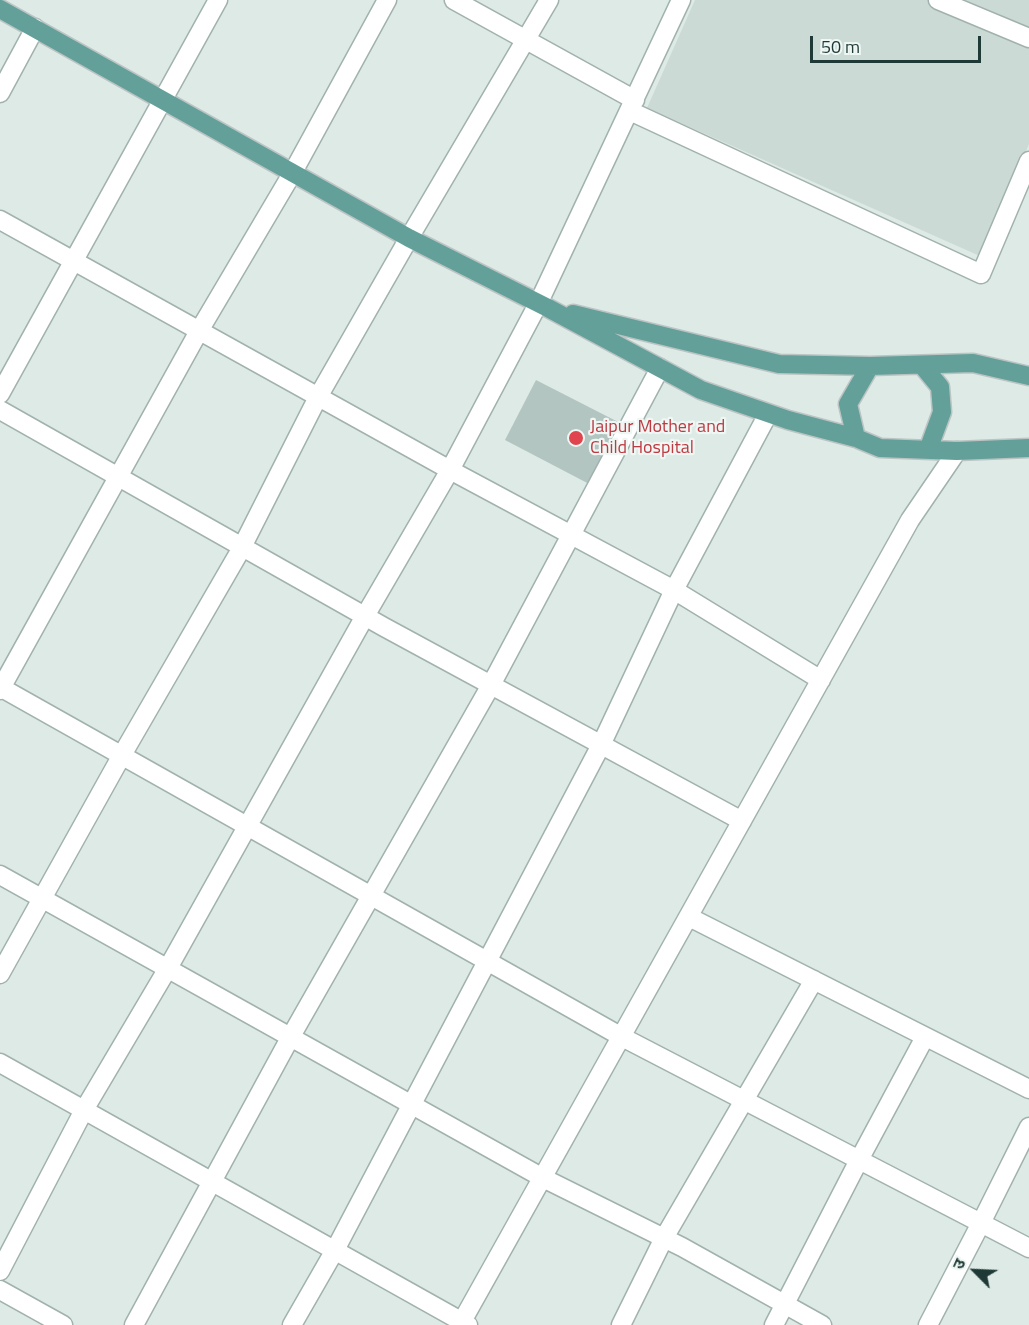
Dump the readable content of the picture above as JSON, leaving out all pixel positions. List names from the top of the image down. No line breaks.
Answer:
{"places":["Jaipur Mother and Child Hospital"],"scale_bar":"50 m","north":"top left"}
